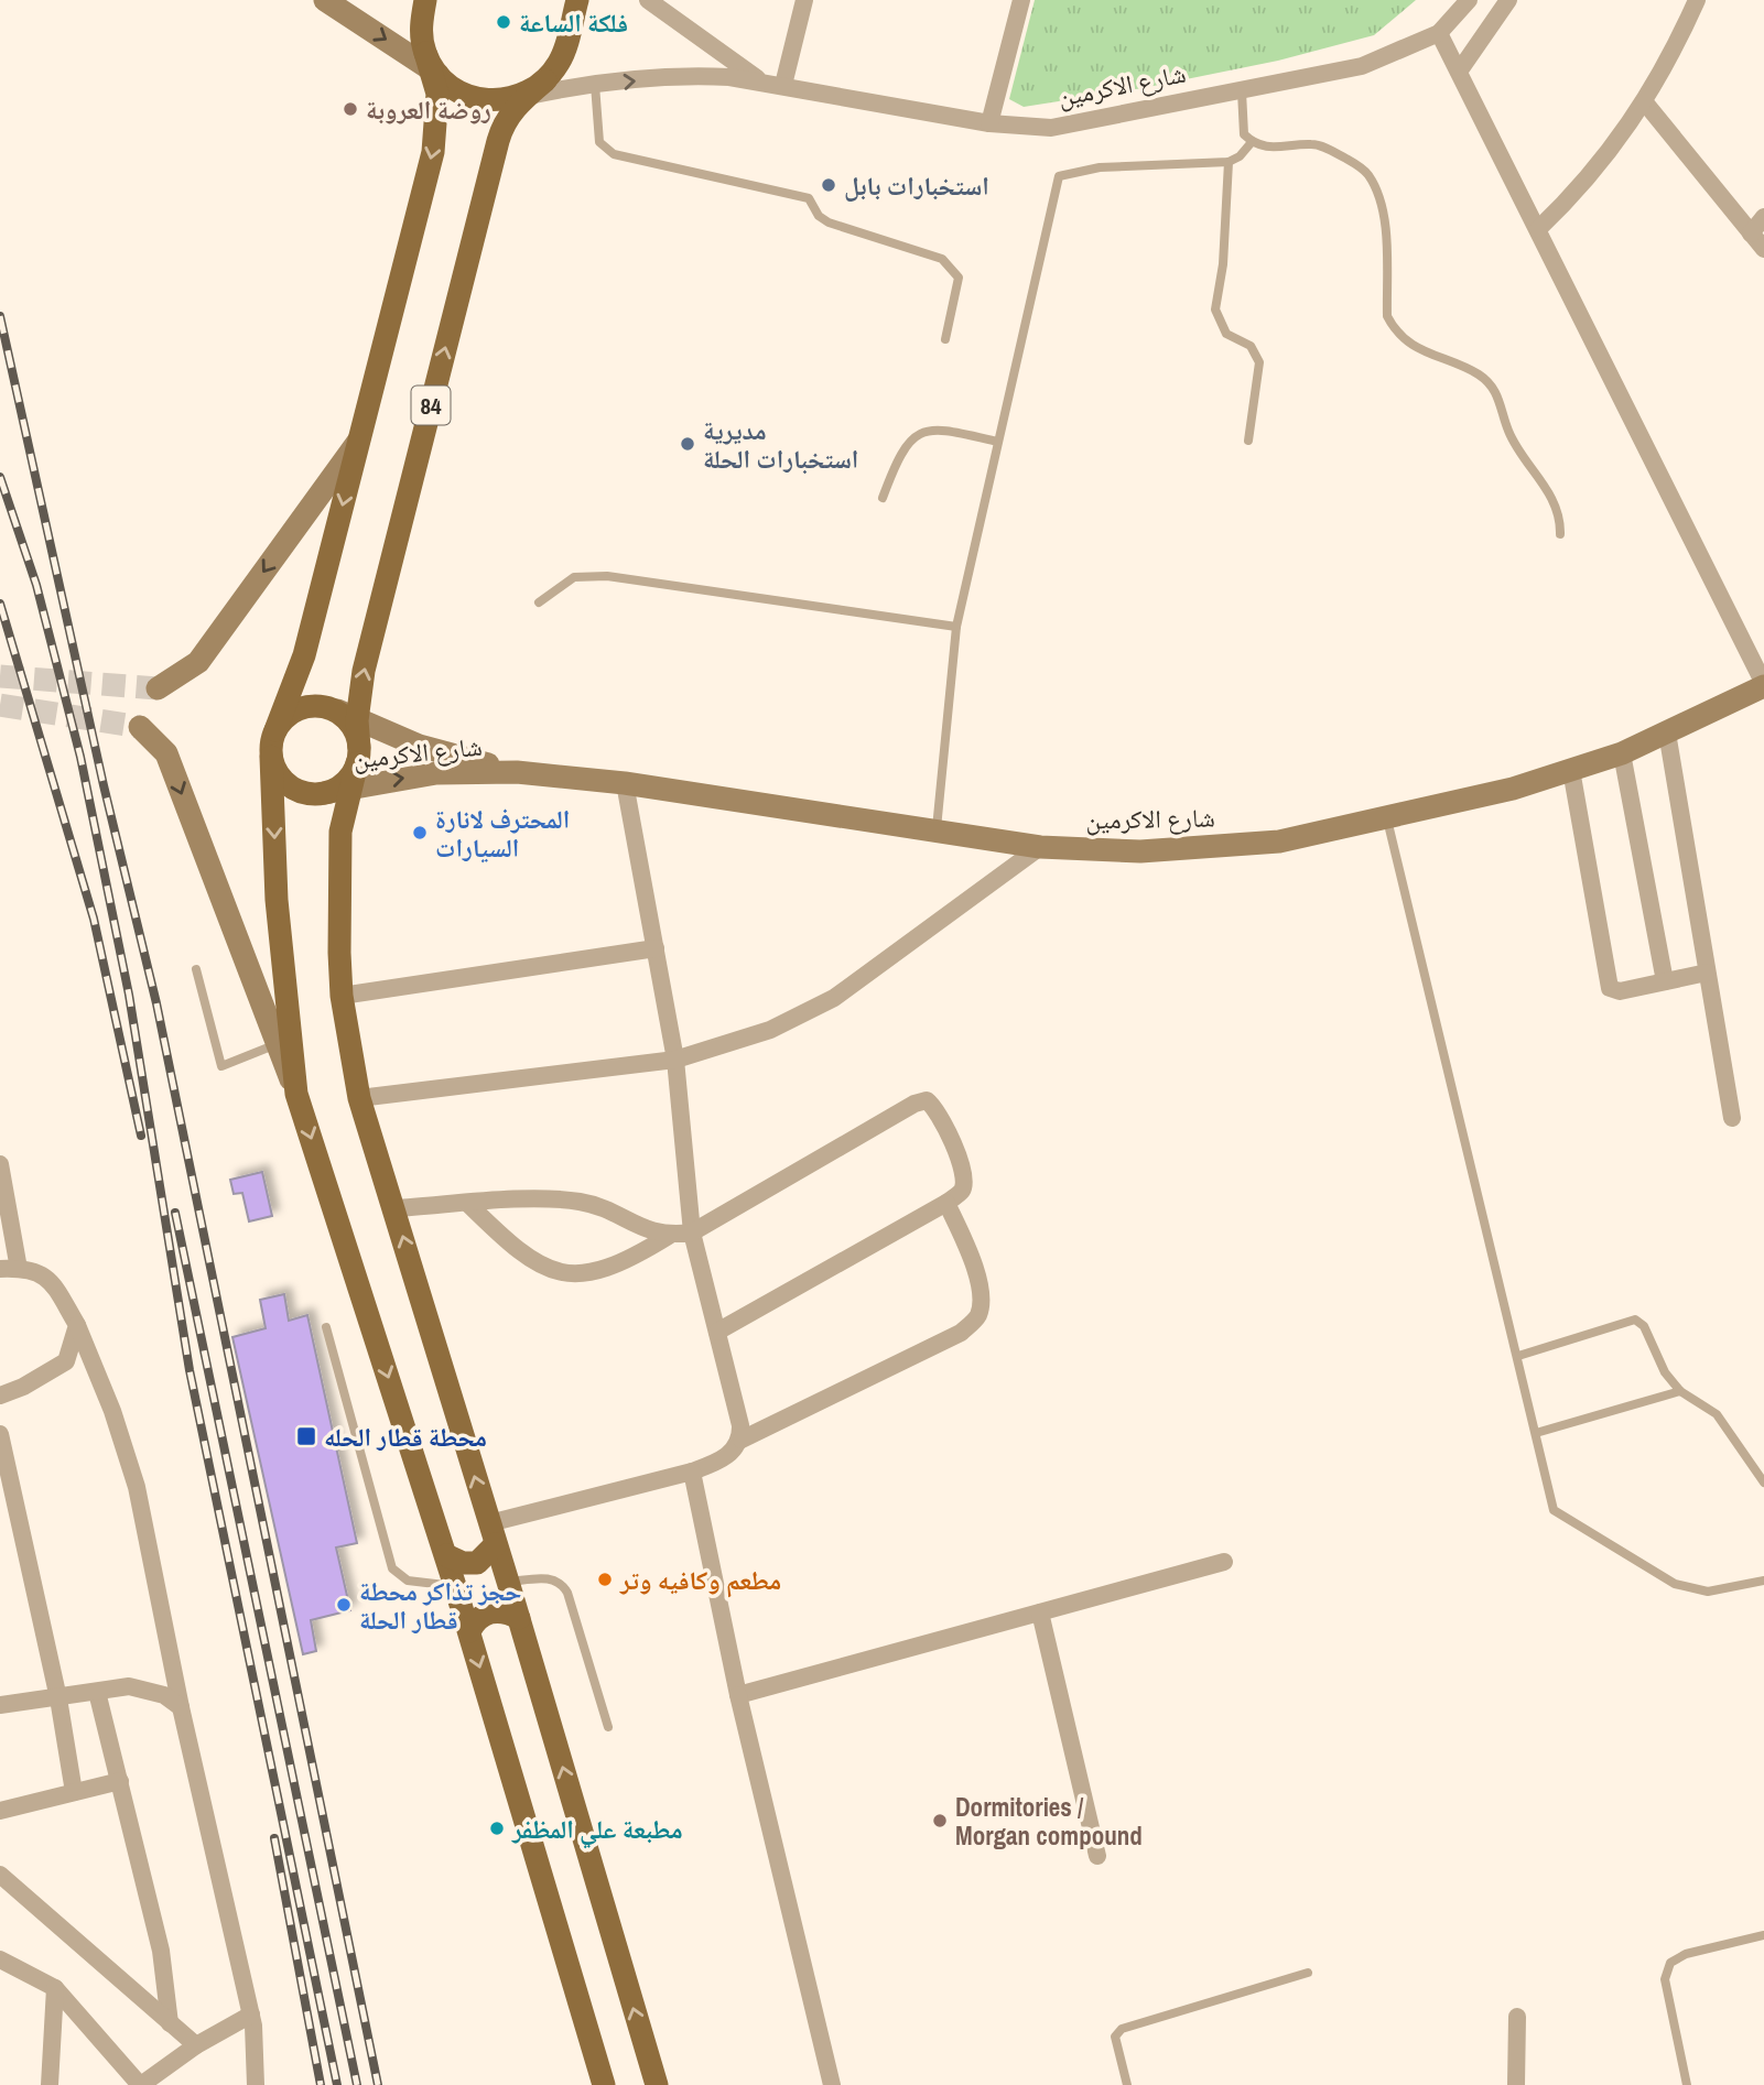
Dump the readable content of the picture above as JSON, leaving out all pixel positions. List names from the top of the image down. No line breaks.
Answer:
{"streets":{"main road":["84"],"street":["شارع الاكرمين"]},"crossings":[["شارع الاكرمين","84"]],"places":{"other":["فلكة الساعة","روضة العروبة","استخبارات بابل","مديرية استخبارات الحلة","المحترف لانارة السيارات","مطعم وكافيه وتر","حجز تذاكر محطة قطار الحلة","Dormitories / Morgan compound","مطبعة علي المظفر"],"transit":["محطة قطار الحله"]}}
